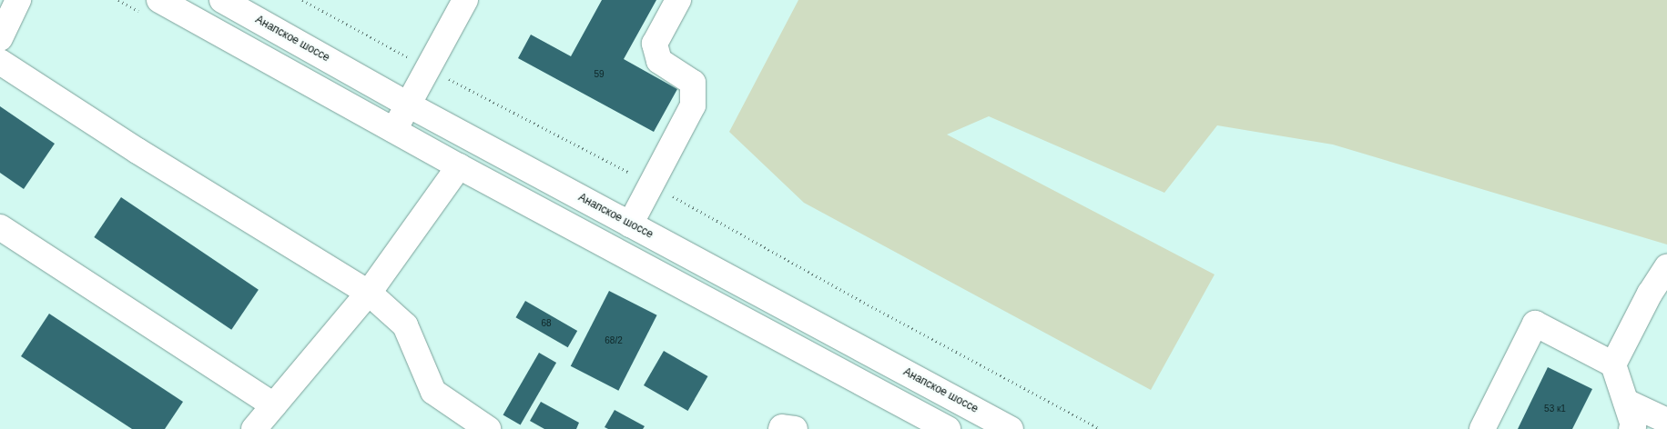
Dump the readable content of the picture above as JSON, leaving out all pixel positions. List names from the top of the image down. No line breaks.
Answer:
{"streets":{"main road":["Анапское шоссе"]},"house_numbers":["59","68","68/2","53 к1"]}
